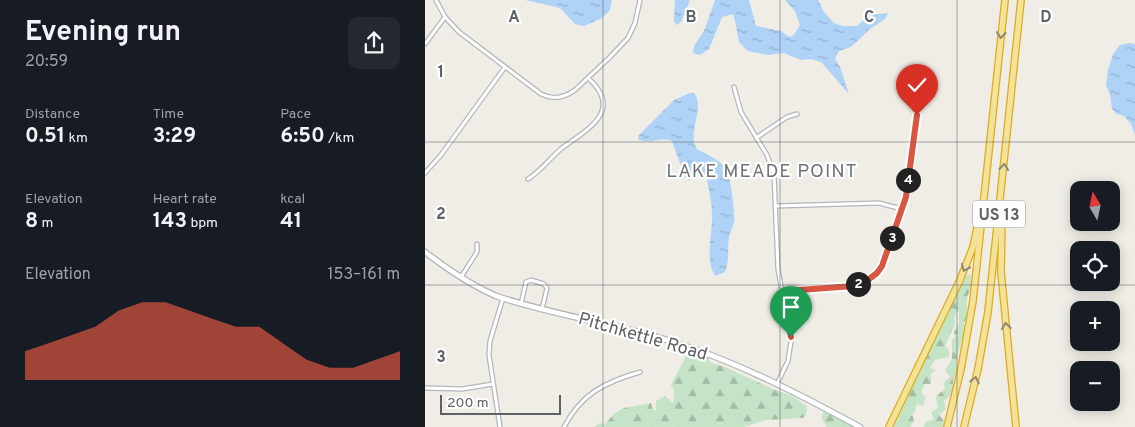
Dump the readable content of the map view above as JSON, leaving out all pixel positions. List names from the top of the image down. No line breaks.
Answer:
{"streets":{"highway":["US 13"],"main road":["Pitchkettle Road"]},"districts":["LAKE MEADE POINT"],"scale_bar":"200 m","north":"top","page":{"heading":["Evening run","20:59"],"stats":[["Distance","0.51 km"],["Time","3:29"],["Pace","6:50 /km"],["Elevation","8 m"],["Heart rate","143 bpm"],["kcal","41"]],"pins":["4","3","2"],"map_buttons":["+","−"],"chart":["Elevation","153–161 m"],"scale":"200 m"},"grid":{"columns":["A","B","C","D"],"rows":["1","2","3"]}}
